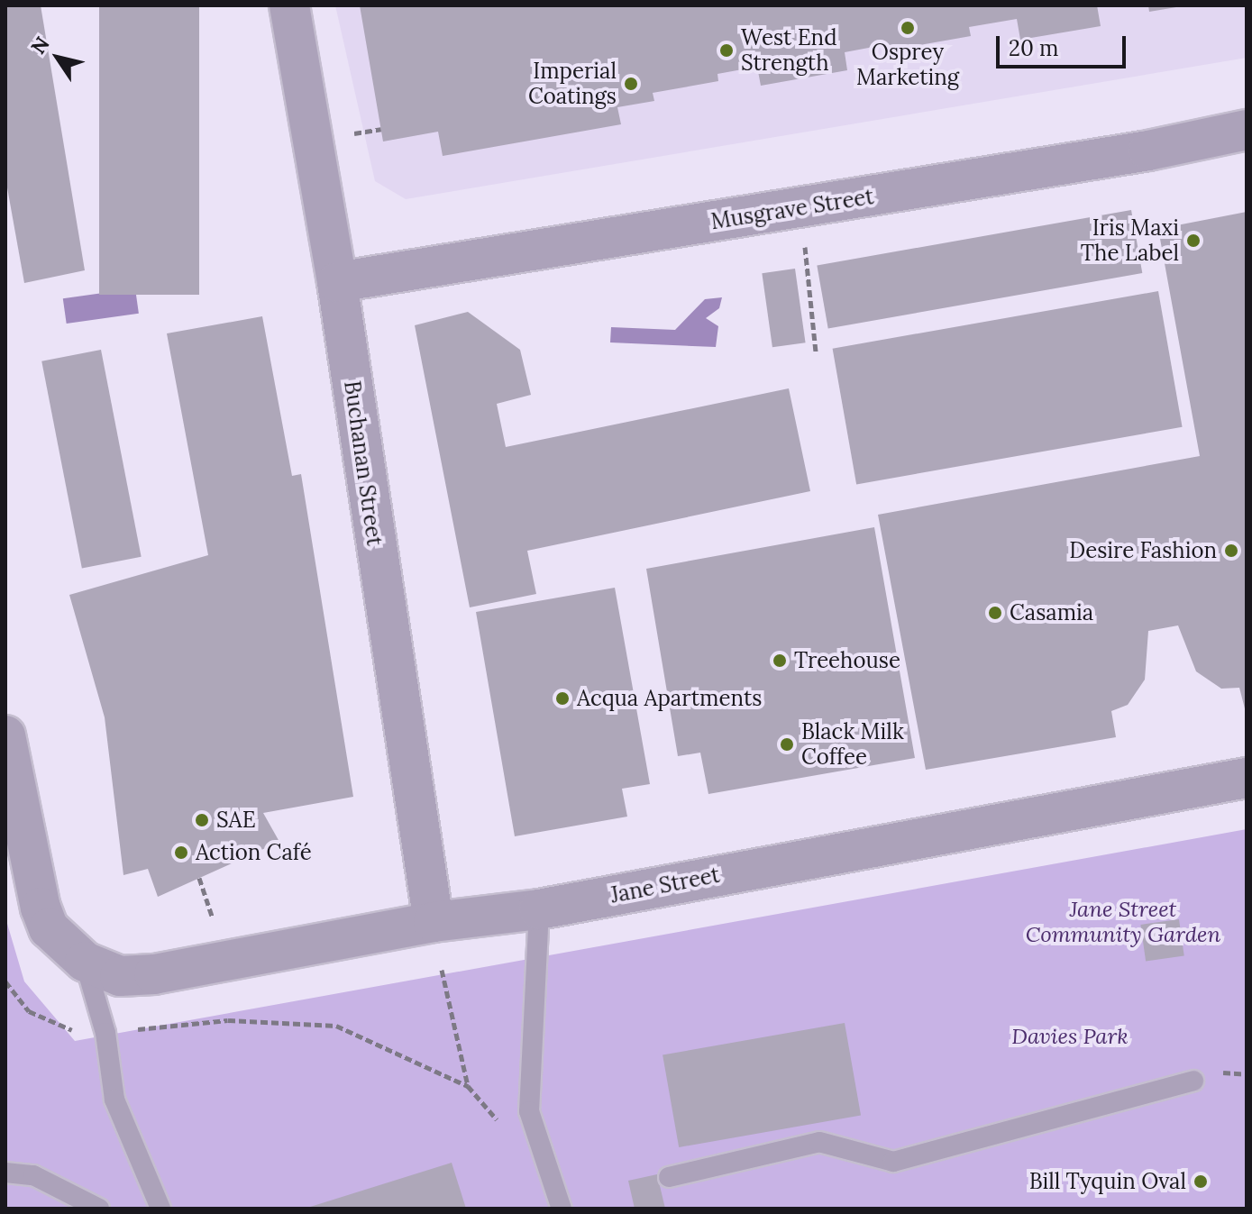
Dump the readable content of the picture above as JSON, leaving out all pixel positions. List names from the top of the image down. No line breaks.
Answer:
{"streets":{"street":["Musgrave Street","Buchanan Street","Jane Street"]},"crossings":[["Musgrave Street","Buchanan Street"],["Buchanan Street","Jane Street"]],"parks":["Jane Street Community Garden","Davies Park"],"places":["Osprey Marketing","West End Strength","Imperial Coatings","Iris Maxi The Label","Desire Fashion","Casamia","Treehouse","Acqua Apartments","Black Milk Coffee","SAE","Action Café","Bill Tyquin Oval"],"scale_bar":"20 m","north":"top left"}
